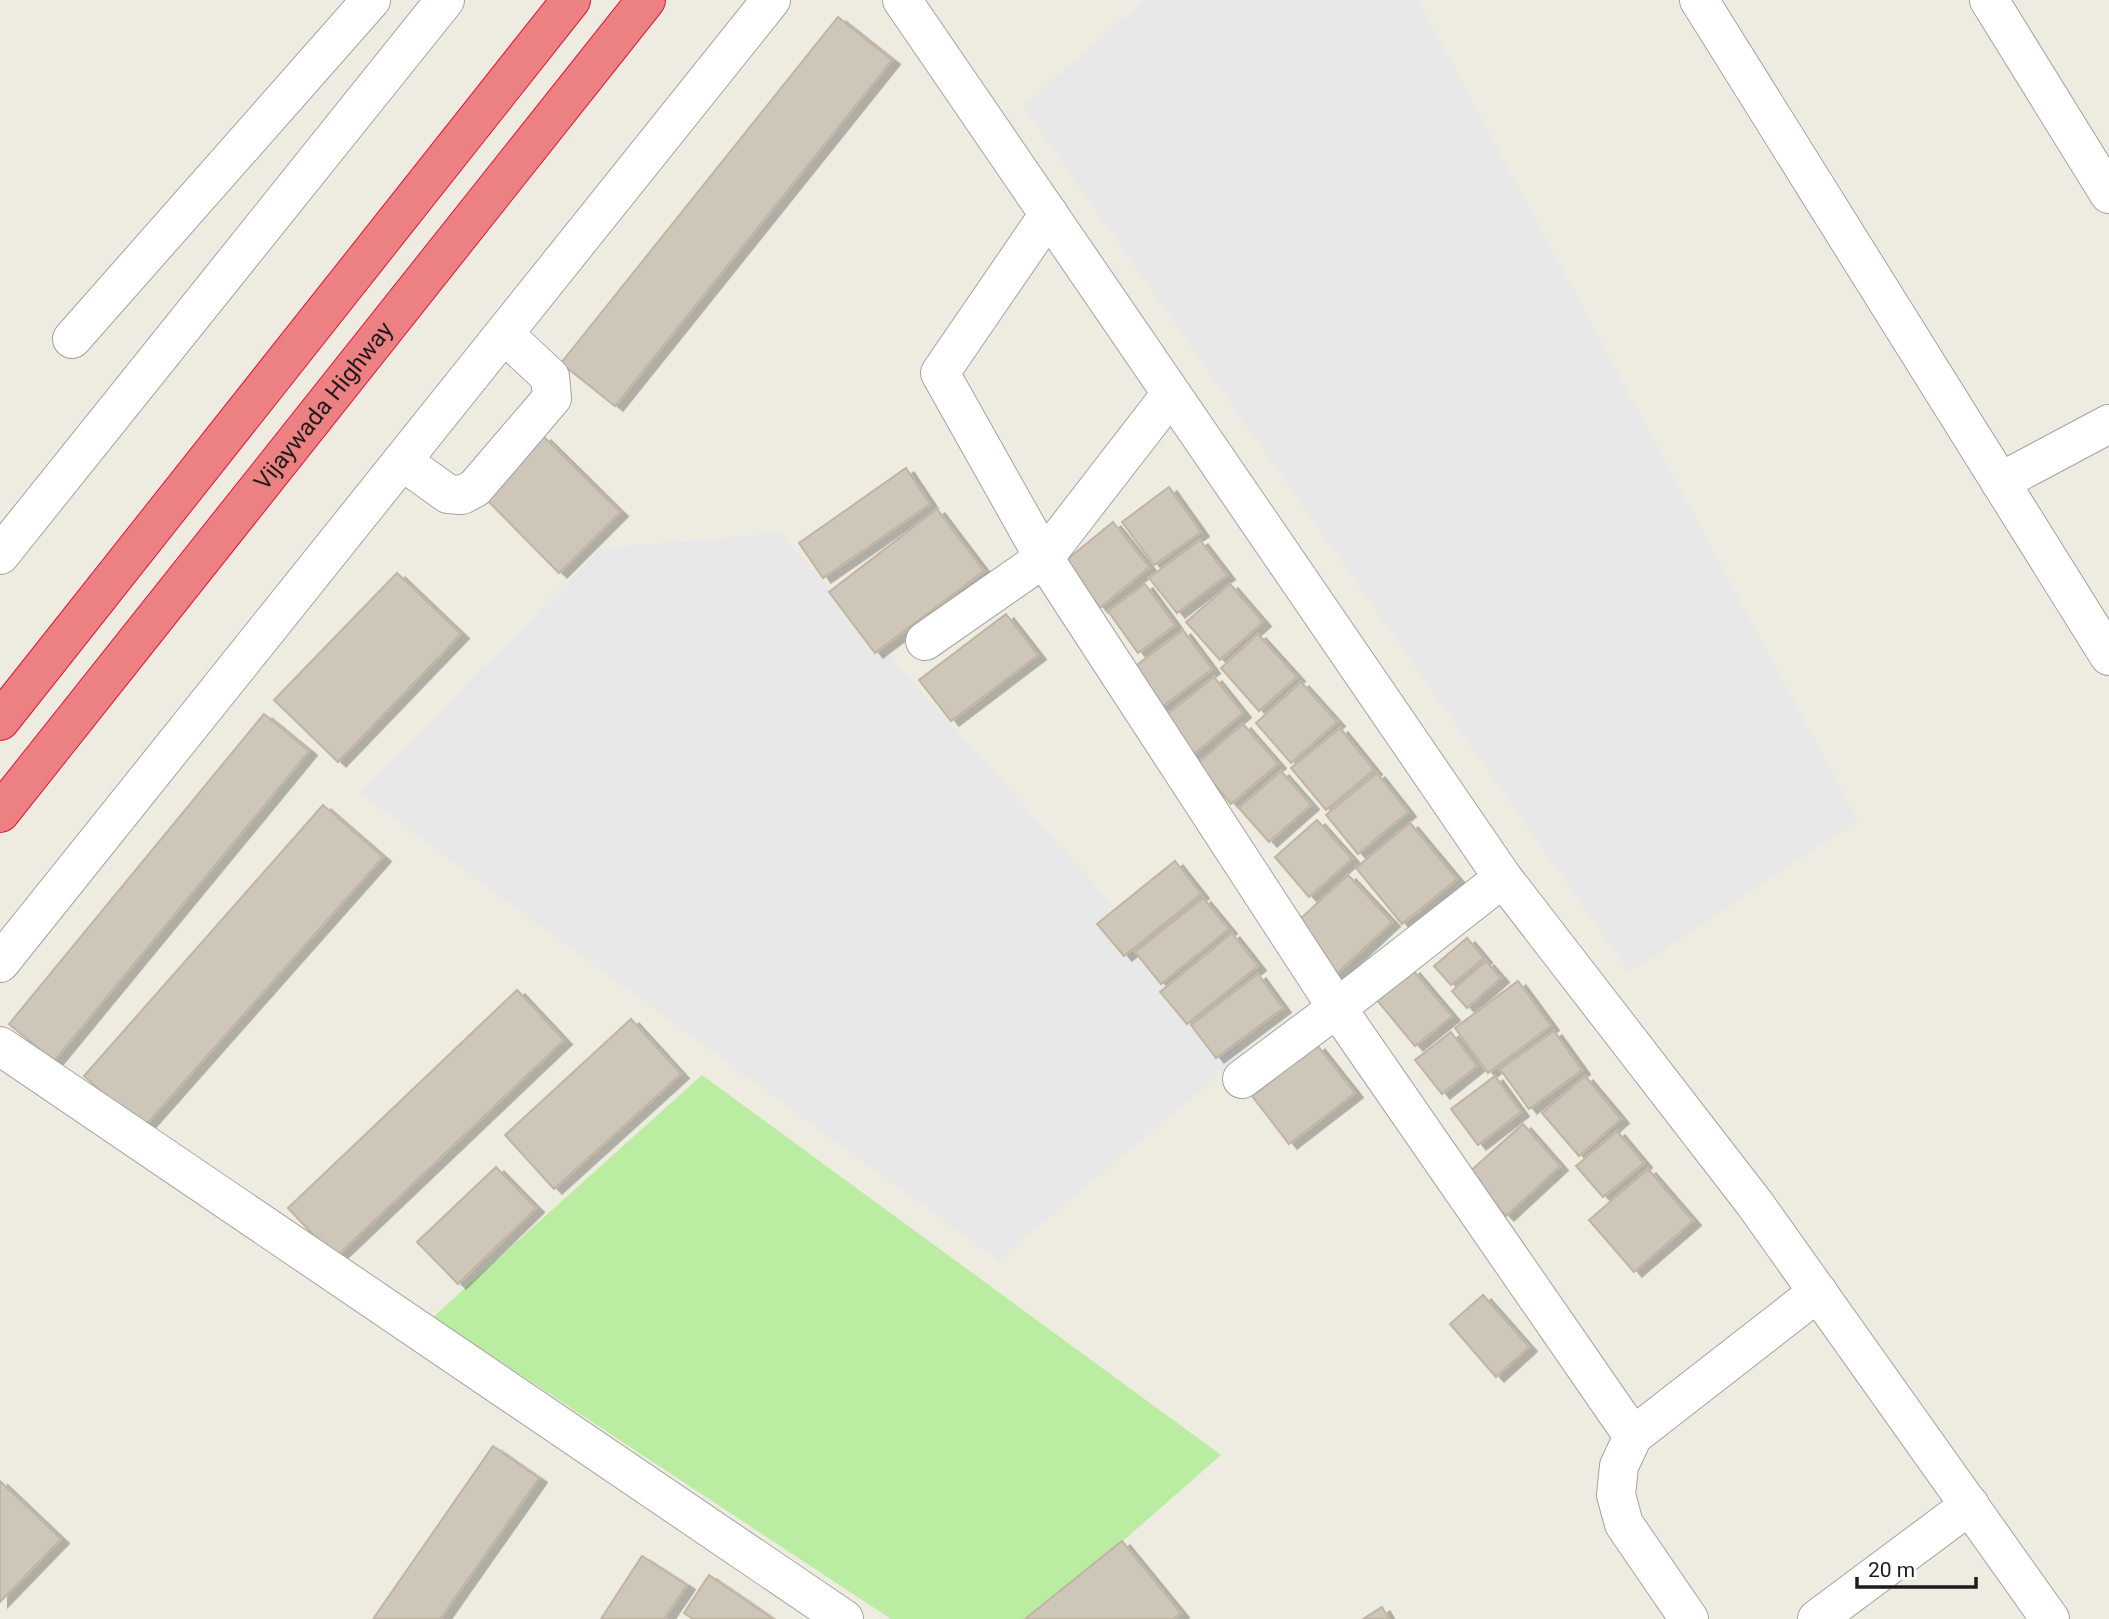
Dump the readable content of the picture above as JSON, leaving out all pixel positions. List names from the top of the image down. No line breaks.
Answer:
{"streets":{"highway":["Vijaywada Highway"]},"scale_bar":"20 m"}
